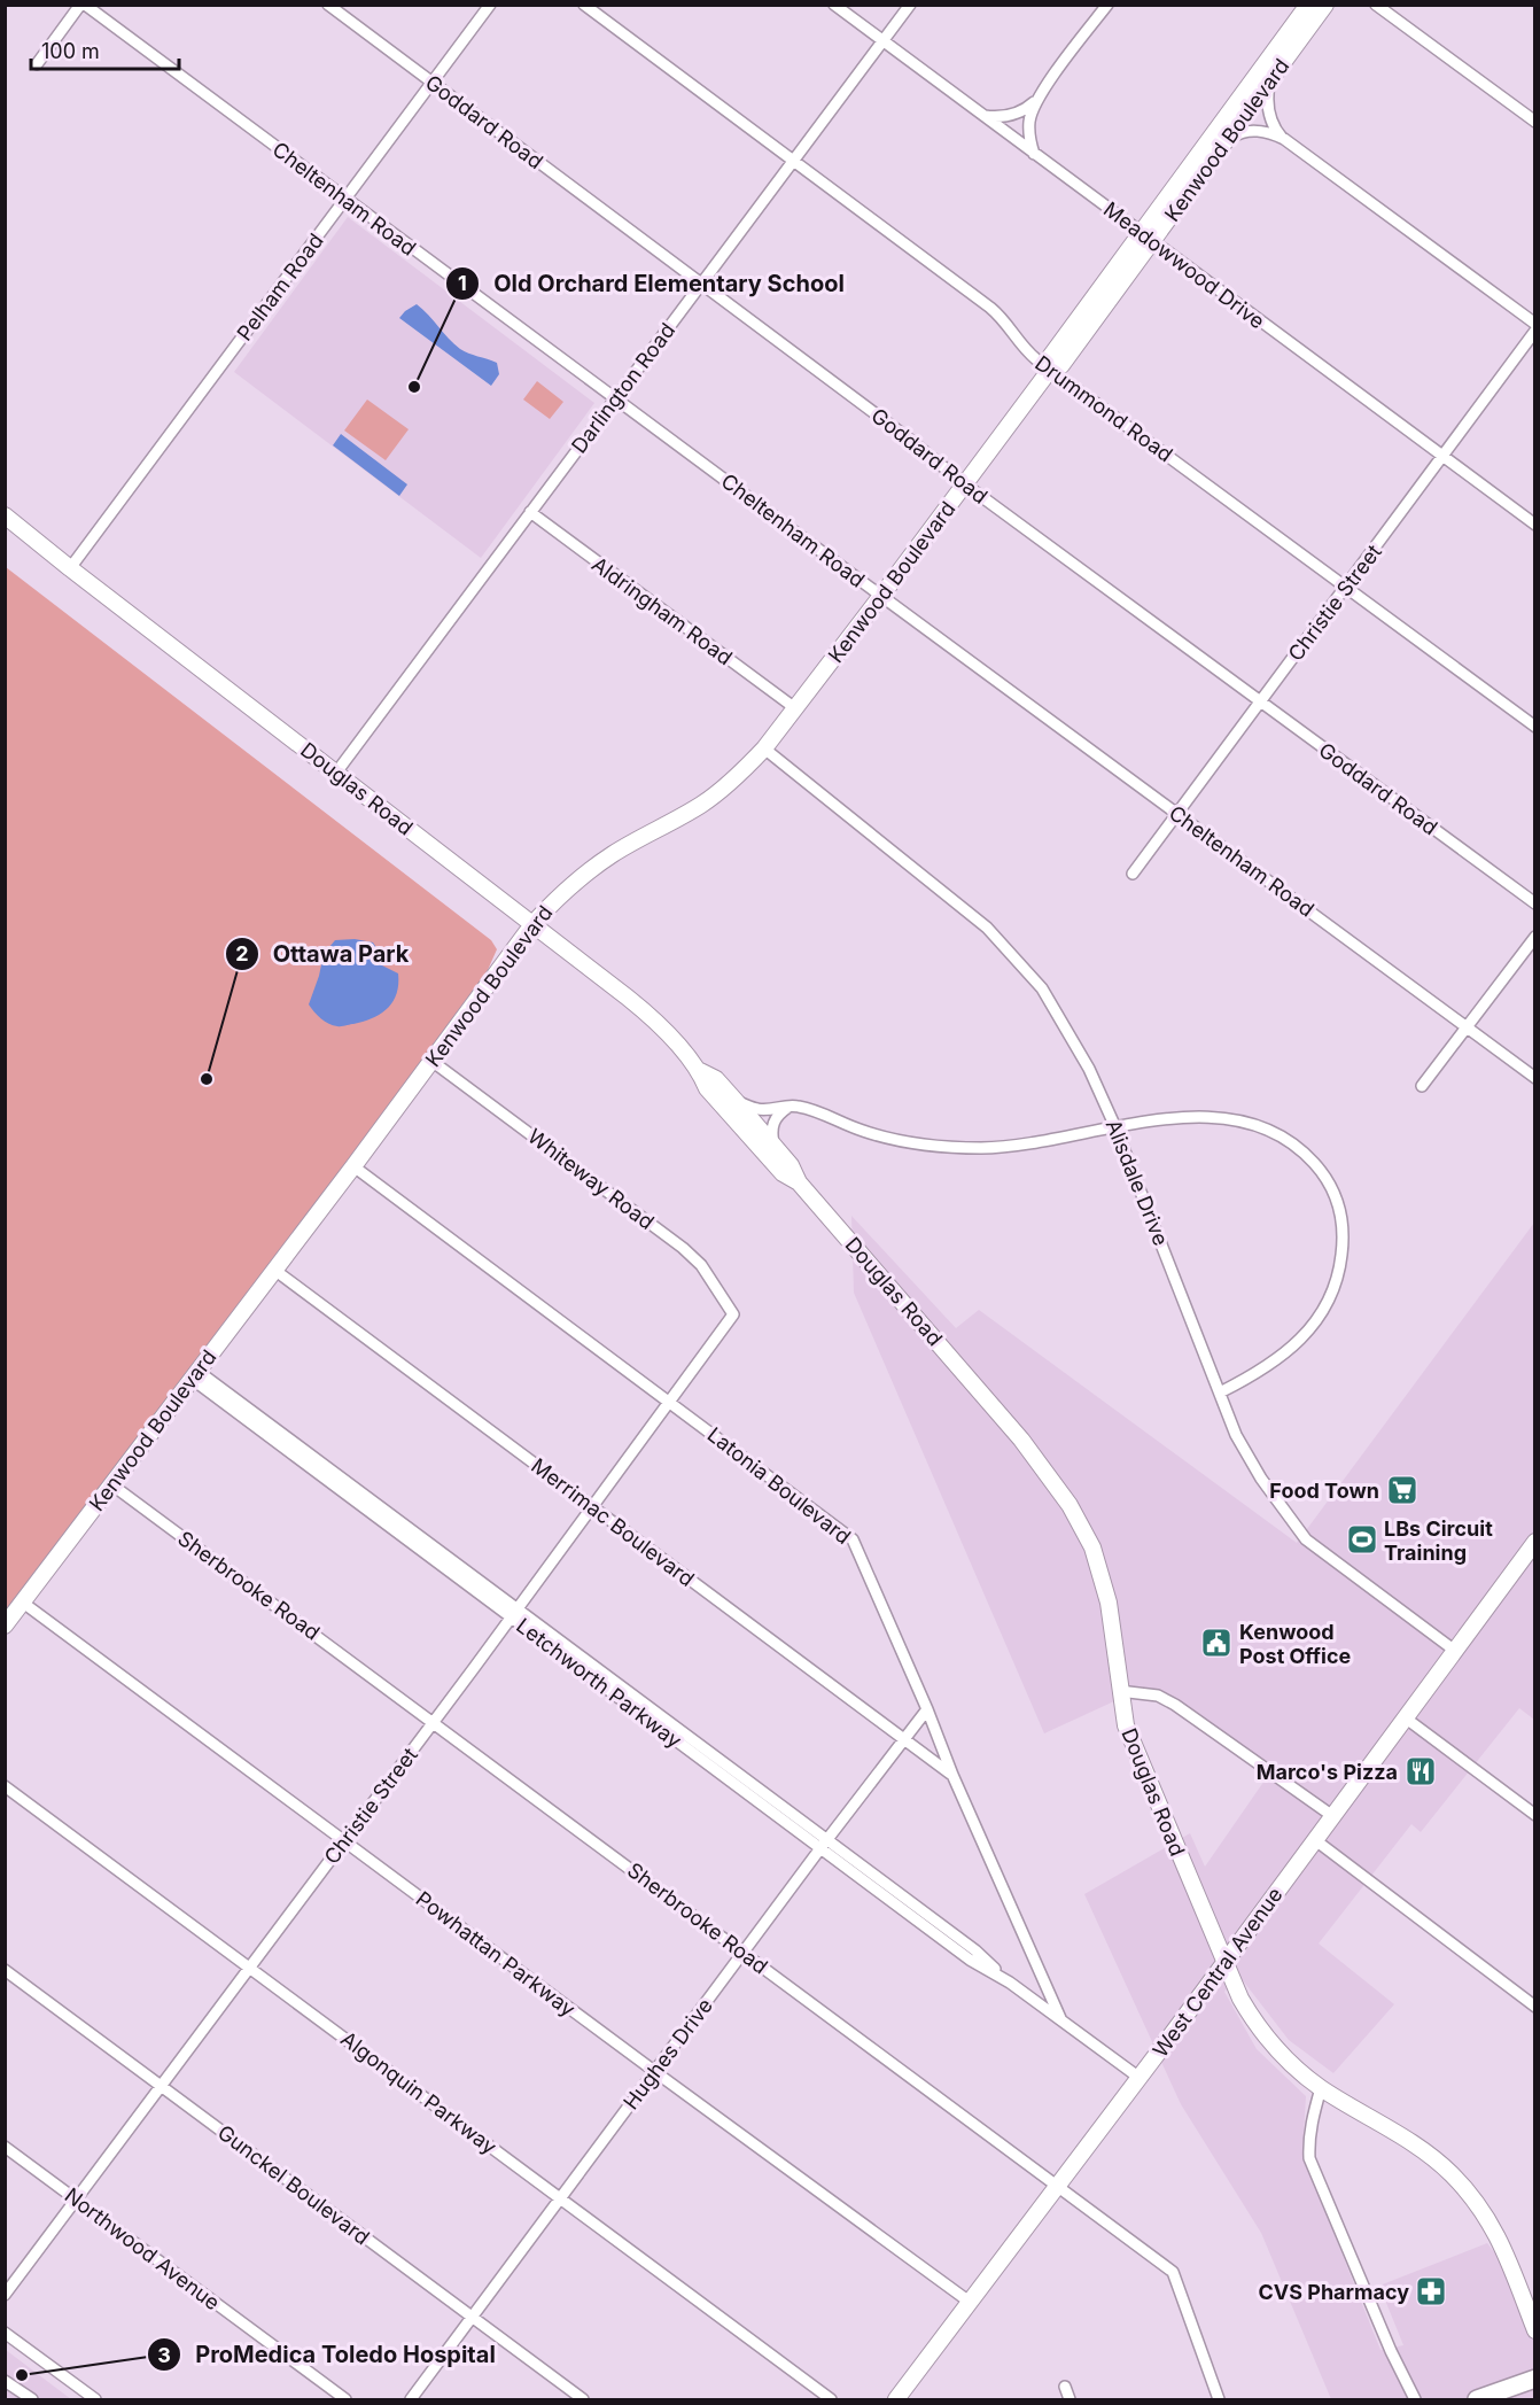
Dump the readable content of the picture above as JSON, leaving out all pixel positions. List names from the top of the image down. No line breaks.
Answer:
{"streets":{"street":["Goddard Road","Kenwood Boulevard","Cheltenham Road","Meadowwood Drive","Pelham Road","Darlington Road","Drummond Road","Christie Street","Aldringham Road","Douglas Road","Whiteway Road","Alisdale Drive","Latonia Boulevard","Merrimac Boulevard","Sherbrooke Road","Letchworth Parkway","Powhattan Parkway","West Central Avenue","Hughes Drive","Algonquin Parkway","Gunckel Boulevard","Northwood Avenue"]},"crossings":[["Goddard Road","Kenwood Boulevard"],["Goddard Road","Pelham Road"],["Goddard Road","Darlington Road"],["Goddard Road","Christie Street"],["Kenwood Boulevard","Cheltenham Road"],["Kenwood Boulevard","Meadowwood Drive"],["Kenwood Boulevard","Drummond Road"],["Kenwood Boulevard","Aldringham Road"],["Kenwood Boulevard","Douglas Road"],["Kenwood Boulevard","Whiteway Road"],["Kenwood Boulevard","Alisdale Drive"],["Kenwood Boulevard","Latonia Boulevard"],["Kenwood Boulevard","Merrimac Boulevard"],["Kenwood Boulevard","Sherbrooke Road"],["Kenwood Boulevard","Letchworth Parkway"],["Kenwood Boulevard","Powhattan Parkway"],["Cheltenham Road","Pelham Road"],["Cheltenham Road","Darlington Road"],["Cheltenham Road","Christie Street"],["Meadowwood Drive","Darlington Road"],["Meadowwood Drive","Christie Street"],["Pelham Road","Douglas Road"],["Darlington Road","Drummond Road"],["Darlington Road","Aldringham Road"],["Darlington Road","Douglas Road"],["Drummond Road","Christie Street"],["Christie Street","Whiteway Road"],["Christie Street","Latonia Boulevard"],["Christie Street","Merrimac Boulevard"],["Christie Street","Sherbrooke Road"],["Christie Street","Letchworth Parkway"],["Christie Street","Powhattan Parkway"],["Christie Street","Algonquin Parkway"],["Christie Street","Gunckel Boulevard"],["Christie Street","Northwood Avenue"],["Douglas Road","West Central Avenue"],["Alisdale Drive","West Central Avenue"],["Latonia Boulevard","Merrimac Boulevard"],["Latonia Boulevard","Letchworth Parkway"],["Latonia Boulevard","Hughes Drive"],["Merrimac Boulevard","Hughes Drive"],["Sherbrooke Road","West Central Avenue"],["Sherbrooke Road","Hughes Drive"],["Letchworth Parkway","West Central Avenue"],["Letchworth Parkway","Hughes Drive"],["Powhattan Parkway","West Central Avenue"],["Powhattan Parkway","Hughes Drive"],["Hughes Drive","Algonquin Parkway"],["Hughes Drive","Gunckel Boulevard"]],"places":{"other":["Old Orchard Elementary School","Ottawa Park","ProMedica Toledo Hospital"],"supermarket":["Food Town"],"sports":["LBs Circuit Training"],"public building":["Kenwood Post Office"],"restaurant":["Marco's Pizza"],"pharmacy":["CVS Pharmacy"]},"scale_bar":"100 m"}
